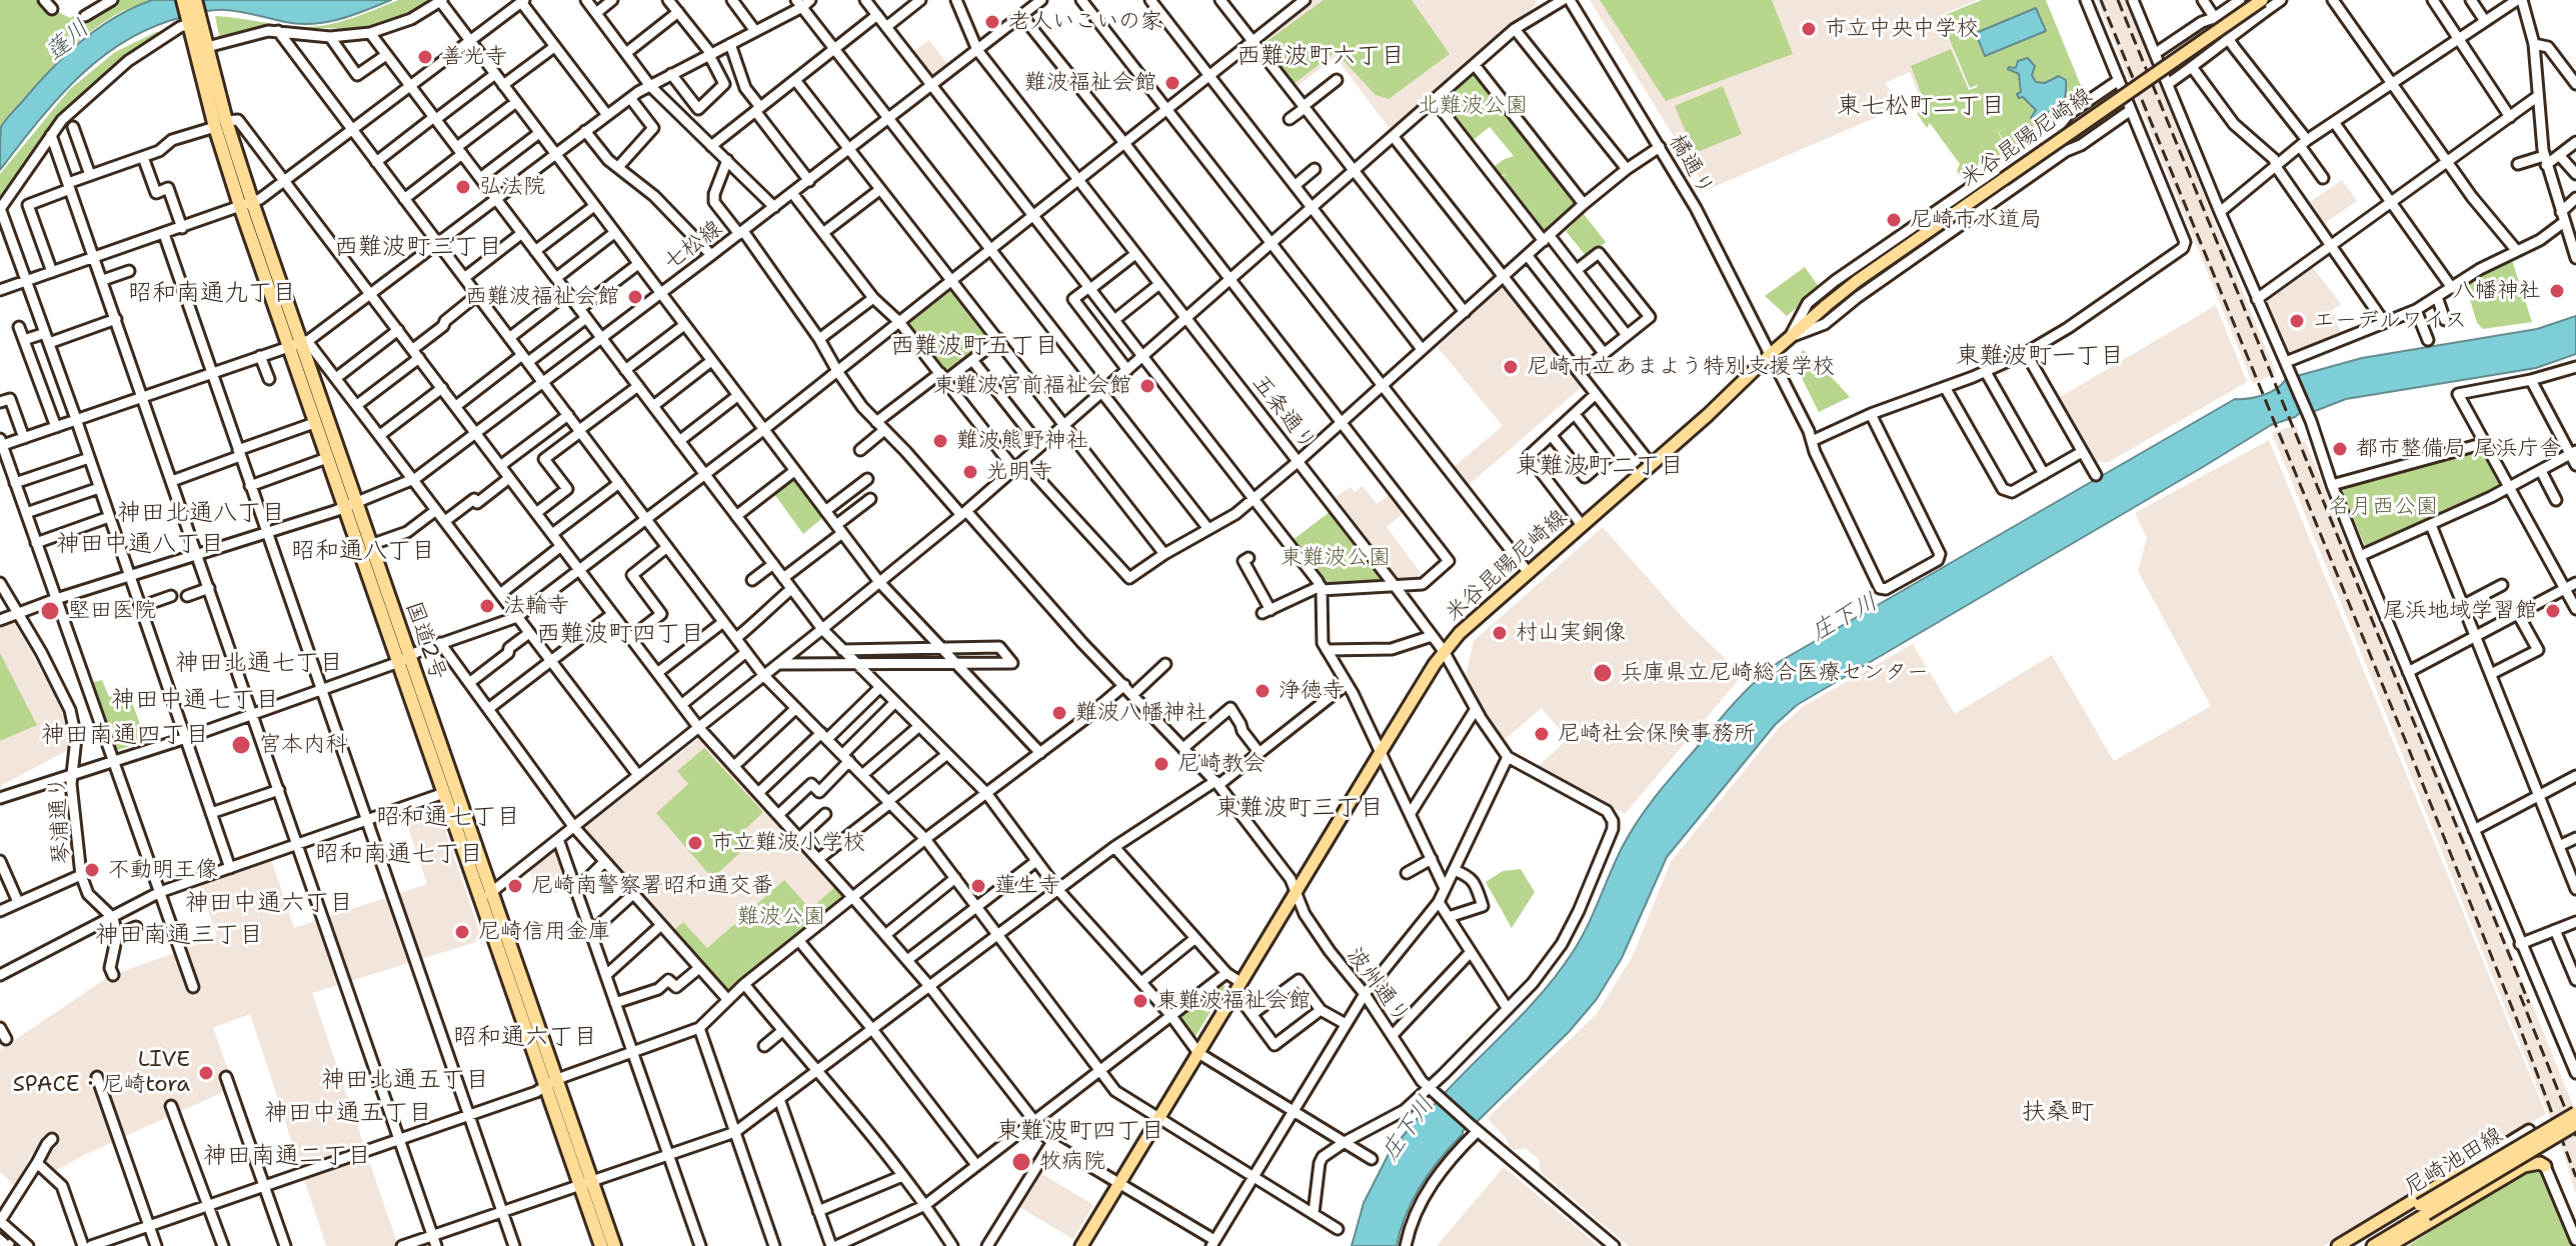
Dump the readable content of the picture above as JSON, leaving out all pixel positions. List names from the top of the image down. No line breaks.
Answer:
{"streets":{"highway":["国道2号"],"main road":["米谷昆陽尼崎線","尼崎池田線"],"street":["橘通り","七松線","五条通り","琴浦通り","波州通り"]},"crossings":[["米谷昆陽尼崎線","橘通り"],["米谷昆陽尼崎線","五条通り"],["米谷昆陽尼崎線","波州通り"],["七松線","五条通り"],["七松線","国道2号"],["七松線","琴浦通り"],["七松線","波州通り"]],"districts":["西難波町六丁目","東七松町二丁目","西難波町三丁目","昭和南通九丁目","西難波町五丁目","東難波町一丁目","東難波町二丁目","神田北通八丁目","神田中通八丁目","昭和通八丁目","西難波町四丁目","神田北通七丁目","神田中通七丁目","神田南通四丁目","東難波町三丁目","昭和通七丁目","昭和南通七丁目","神田中通六丁目","神田南通三丁目","昭和通六丁目","神田北通五丁目","扶桑町","神田中通五丁目","東難波町四丁目","神田南通二丁目"],"water":["蓬川","庄下川"],"parks":["北難波公園","名月西公園","東難波公園","難波公園"],"places":["老人いこいの家","市立中央中学校","善光寺","難波福祉会館","弘法院","尼崎市水道局","八幡神社","西難波福祉会館","エーデルワイス","尼崎市立あまよう特別支援学校","東難波宮前福祉会館","難波熊野神社","都市整備局 尾浜庁舎","光明寺","法輪寺","堅田医院","尾浜地域学習館","村山実銅像","兵庫県立尼崎総合医療センター","浄徳寺","難波八幡神社","尼崎社会保険事務所","宮本内科","尼崎教会","市立難波小学校","不動明王像","尼崎南警察署昭和通交番","蓮生寺","尼崎信用金庫","東難波福祉会館","LIVE SPACE・尼崎tora","牧病院"]}
